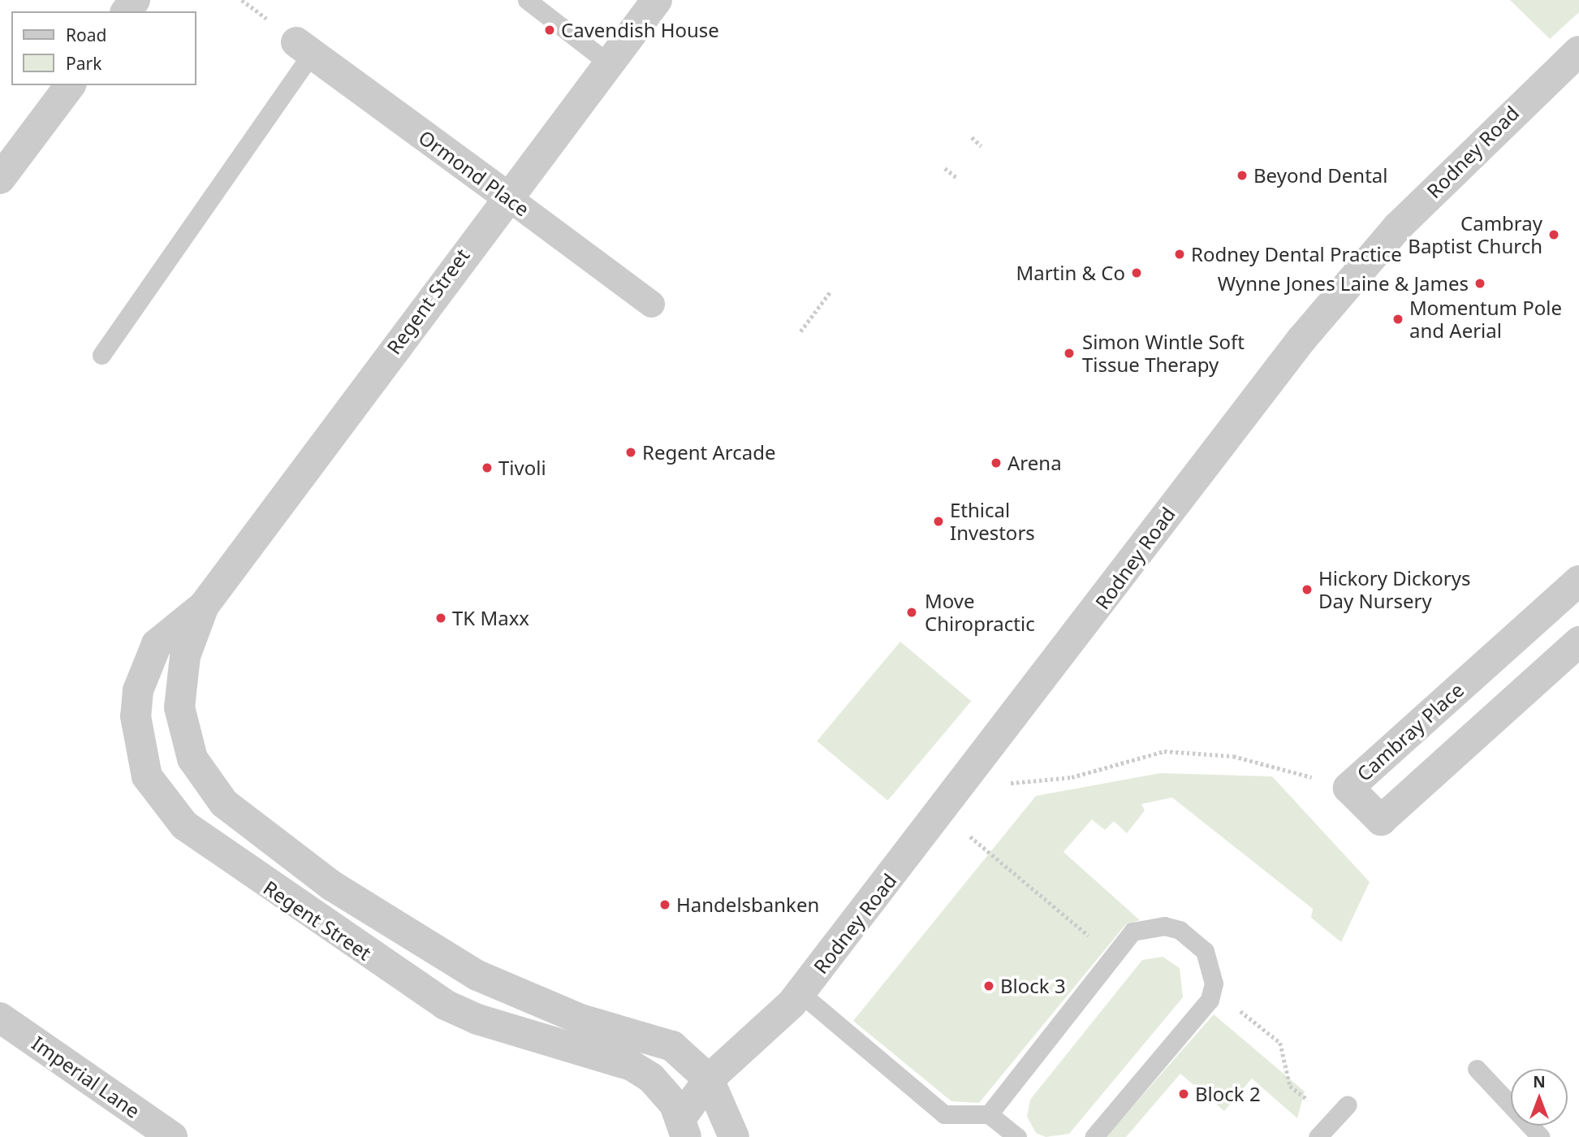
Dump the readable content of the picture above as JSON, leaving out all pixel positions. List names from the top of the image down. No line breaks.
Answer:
{"streets":{"street":["Rodney Road","Ormond Place","Regent Street","Cambray Place","Imperial Lane"]},"crossings":[["Rodney Road","Regent Street"],["Ormond Place","Regent Street"]],"places":["Cavendish House","Beyond Dental","Cambray Baptist Church","Rodney Dental Practice","Martin & Co","Wynne Jones Laine & James","Momentum Pole and Aerial","Simon Wintle Soft Tissue Therapy","Regent Arcade","Arena","Tivoli","Ethical Investors","Hickory Dickorys Day Nursery","Move Chiropractic","TK Maxx","Handelsbanken","Block 3","Block 2"],"legend":["Road","Park"],"north":"top"}
